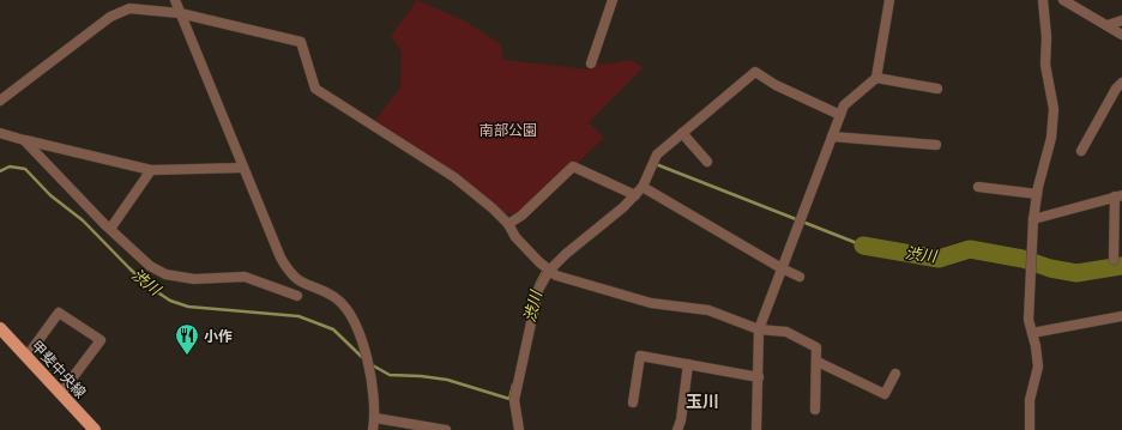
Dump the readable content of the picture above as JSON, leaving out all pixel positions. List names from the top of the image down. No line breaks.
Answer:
{"streets":{"main road":["甲斐中央線"]},"districts":["玉川"],"water":["渋川"],"parks":["南部公園"],"places":{"restaurant":["小作"]}}
